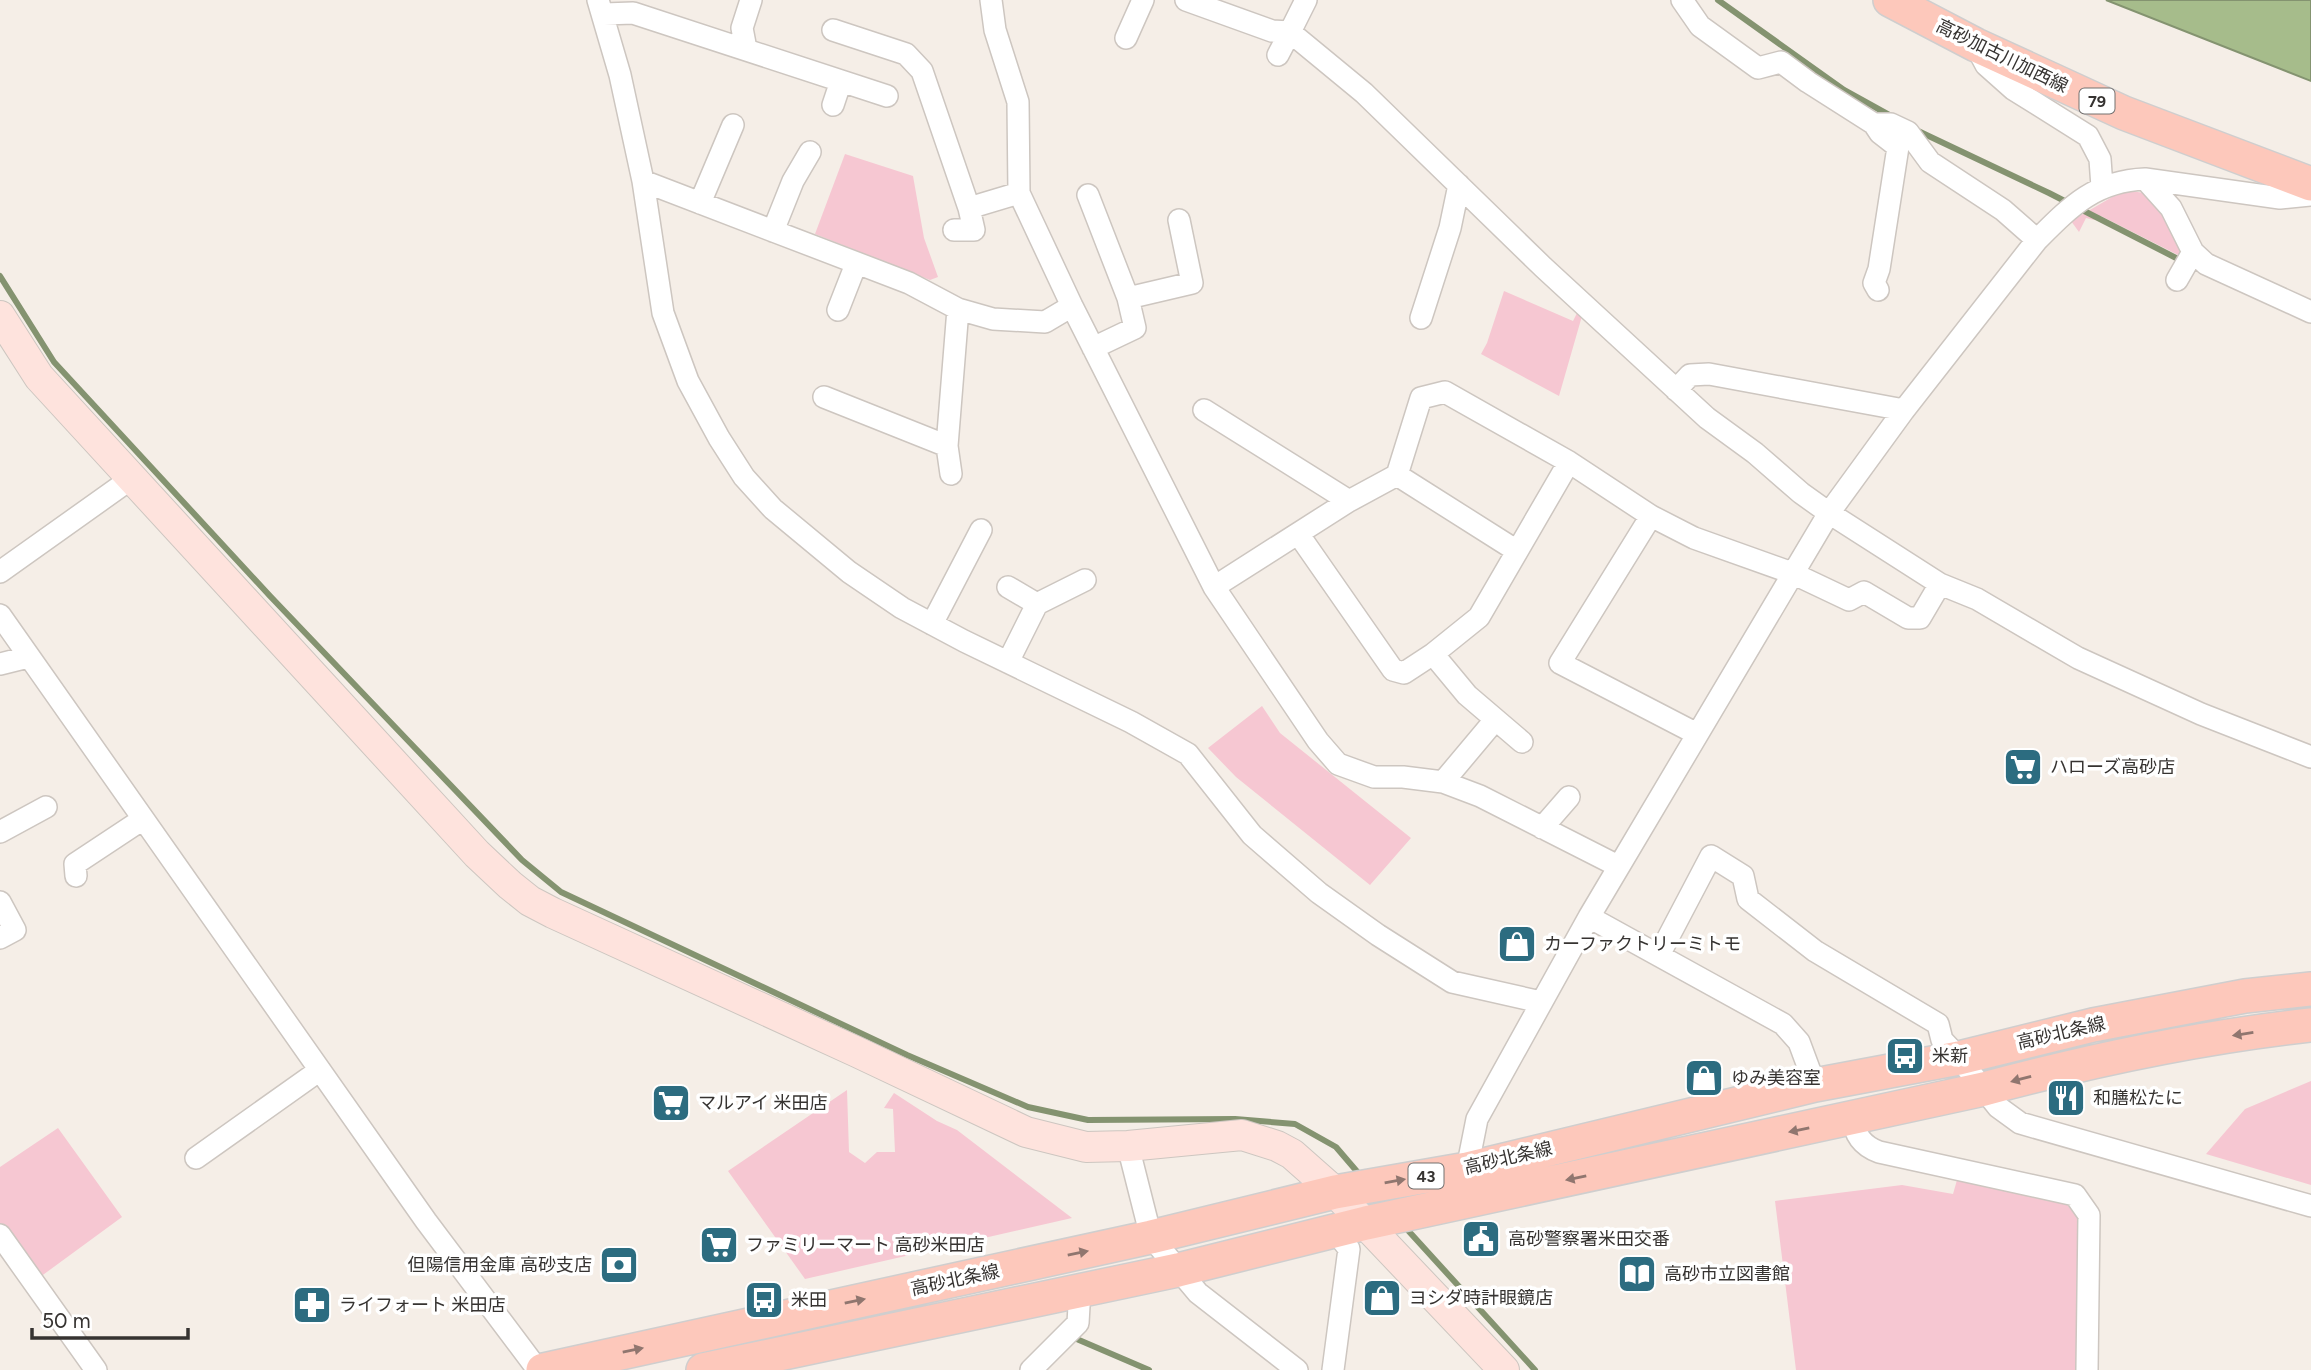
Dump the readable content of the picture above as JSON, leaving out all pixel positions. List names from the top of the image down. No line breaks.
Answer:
{"streets":{"main road":["高砂加古川加西線","79","高砂北条線","43"]},"places":{"supermarket":["ハローズ高砂店","マルアイ 米田店","ファミリーマート 高砂米田店"],"shop":["カーファクトリーミトモ","ゆみ美容室","ヨシダ時計眼鏡店"],"bus stop":["米新","米田"],"restaurant":["和膳松たに"],"public building":["高砂警察署米田交番"],"bank":["但陽信用金庫 高砂支店"],"library":["高砂市立図書館"],"pharmacy":["ライフォート 米田店"]},"scale_bar":"50 m"}
